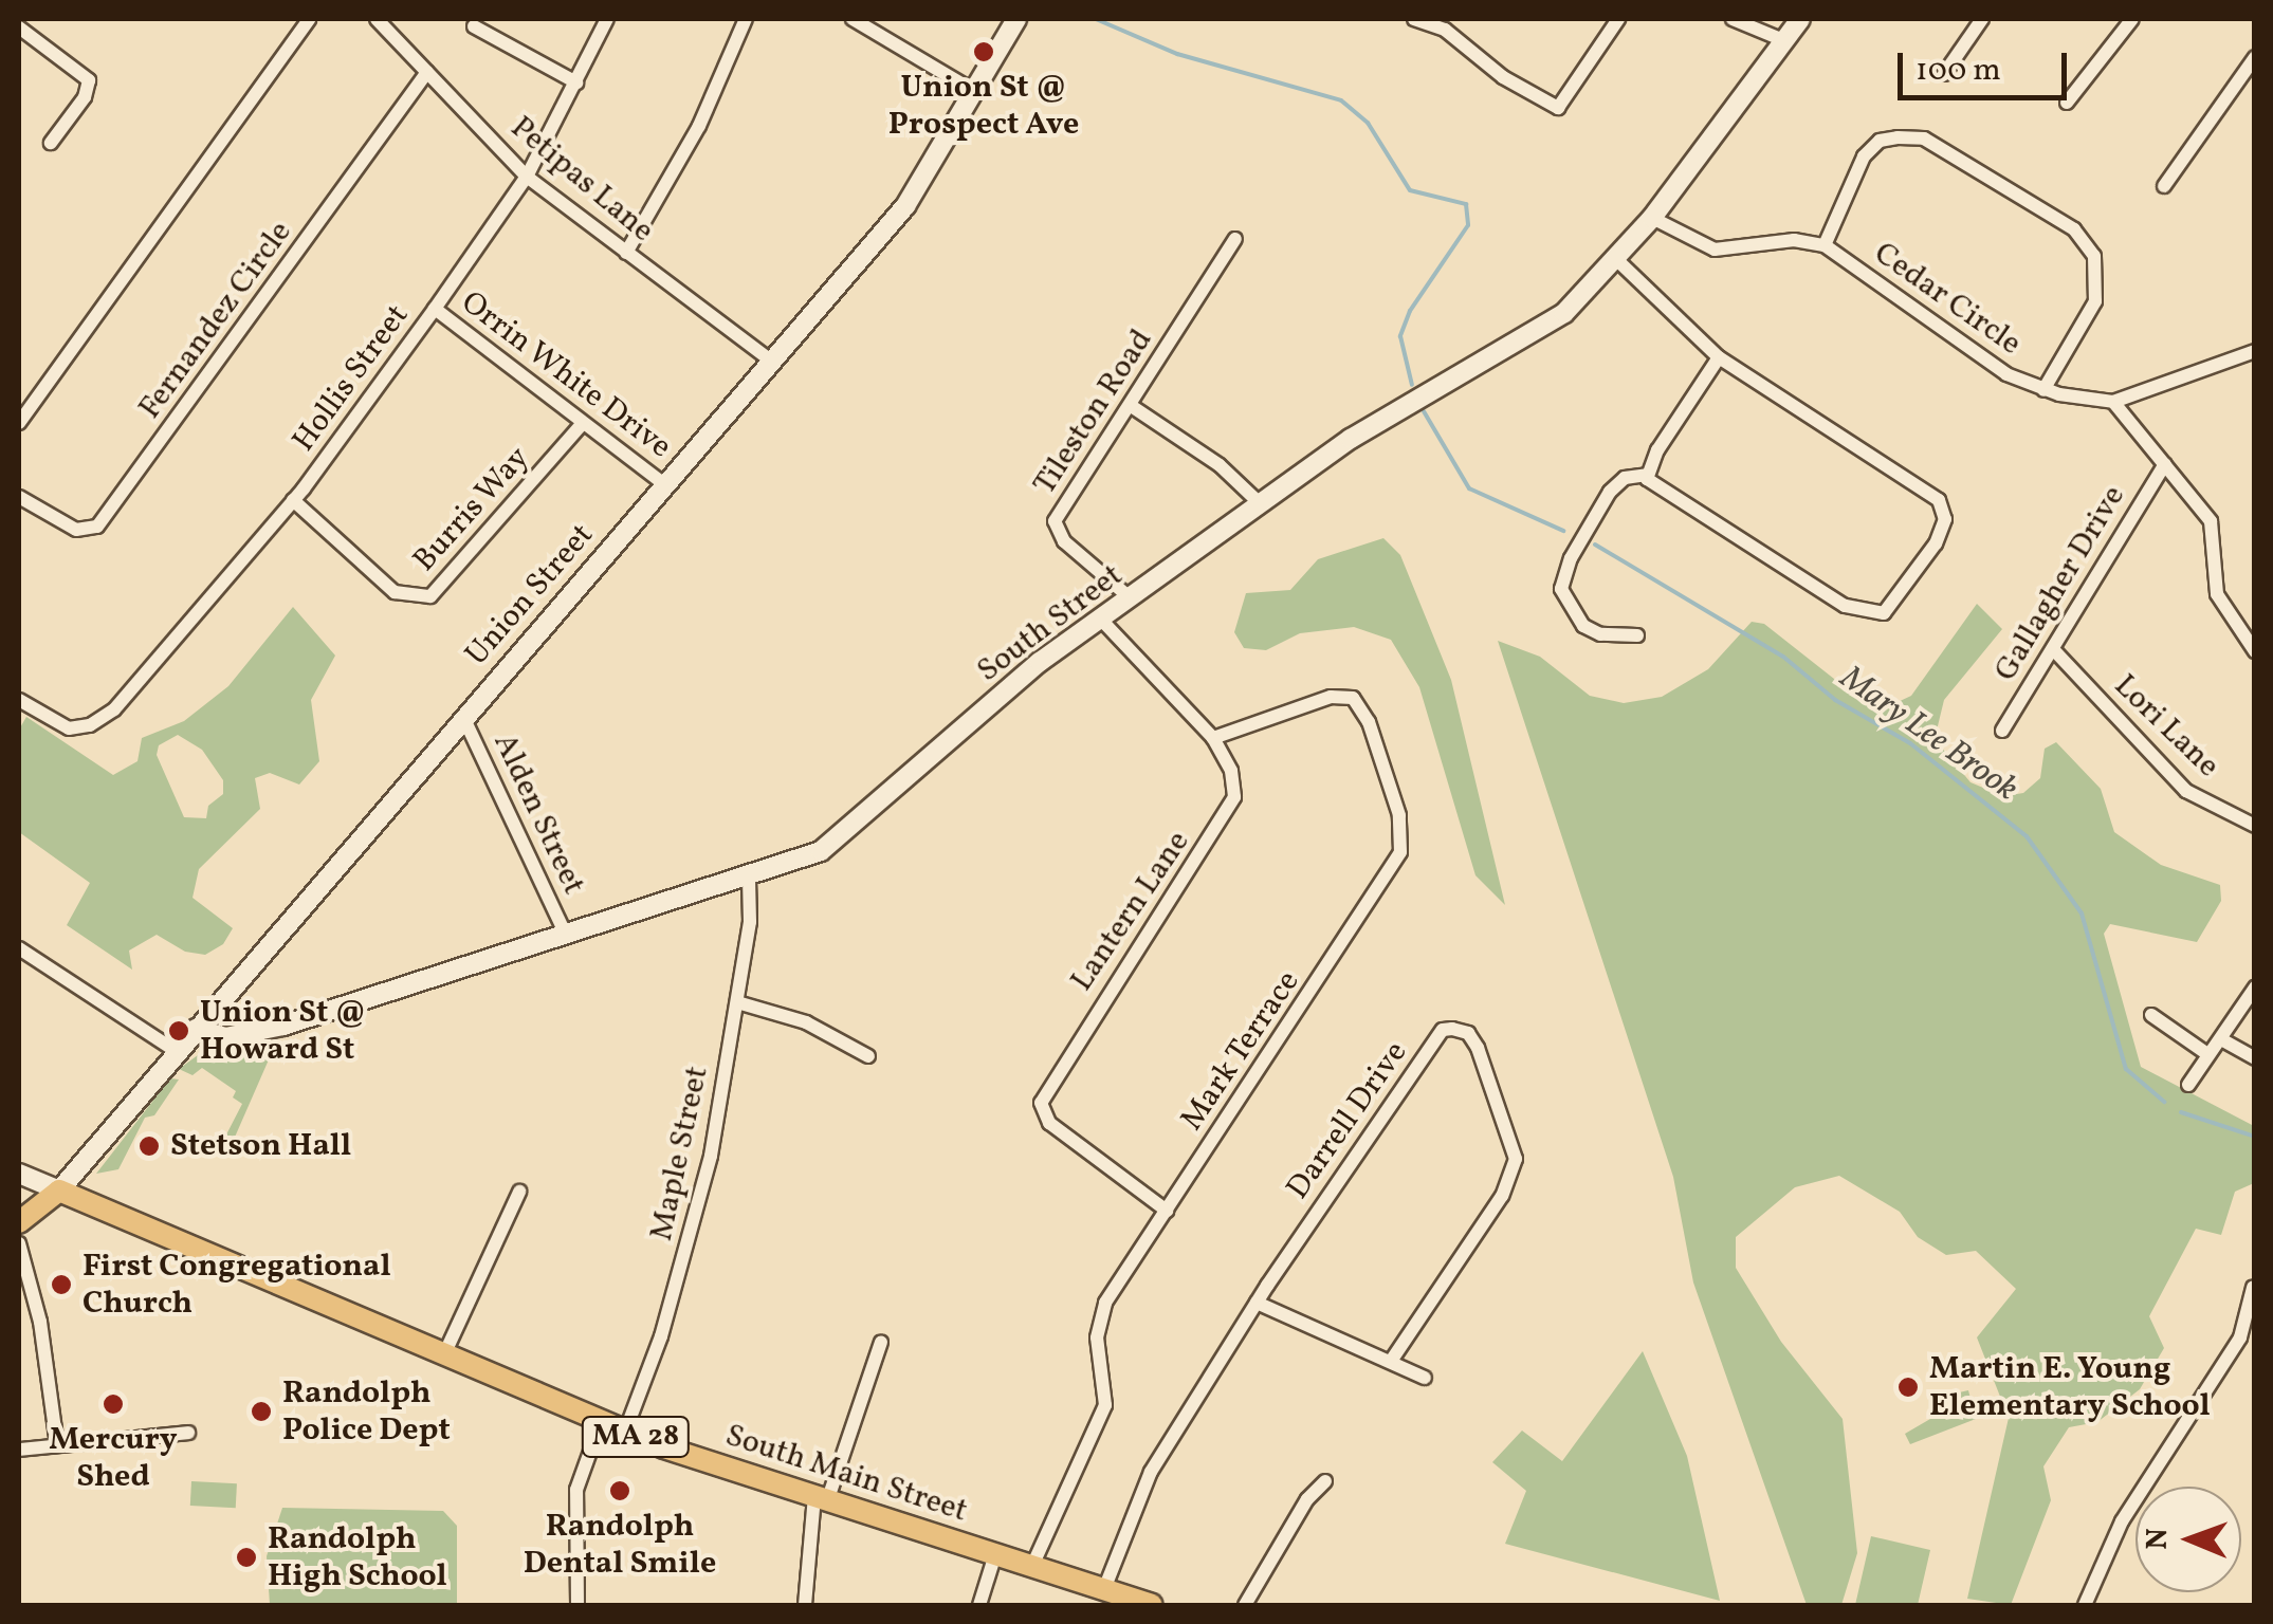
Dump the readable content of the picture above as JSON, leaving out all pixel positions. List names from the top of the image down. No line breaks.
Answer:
{"streets":{"main road":["Union Street","South Street","MA 28","South Main Street"],"street":["Petipas Lane","Cedar Circle","Fernandez Circle","Orrin White Drive","Hollis Street","Tileston Road","Burris Way","Gallagher Drive","Lori Lane","Alden Street","Lantern Lane","Mark Terrace","Darrell Drive","Maple Street"]},"crossings":[["Petipas Lane","Fernandez Circle"],["Petipas Lane","Hollis Street"],["Petipas Lane","Union Street"],["Cedar Circle","South Street"],["Orrin White Drive","Hollis Street"],["Orrin White Drive","Burris Way"],["Orrin White Drive","Union Street"],["Hollis Street","Burris Way"],["Tileston Road","South Street"],["Gallagher Drive","Lori Lane"],["Union Street","South Street"],["Union Street","Alden Street"],["Union Street","South Main Street"],["South Street","Alden Street"],["South Street","Lantern Lane"],["South Street","Maple Street"],["Lantern Lane","Mark Terrace"],["Mark Terrace","South Main Street"],["Darrell Drive","South Main Street"],["Maple Street","South Main Street"]],"water":["Mary Lee Brook"],"places":["Union St @ Prospect Ave","Union St @ Howard St","Stetson Hall","First Congregational Church","Martin E. Young Elementary School","Mercury Shed","Randolph Police Dept","Randolph Dental Smile","Randolph High School"],"scale_bar":"100 m","north":"left"}
